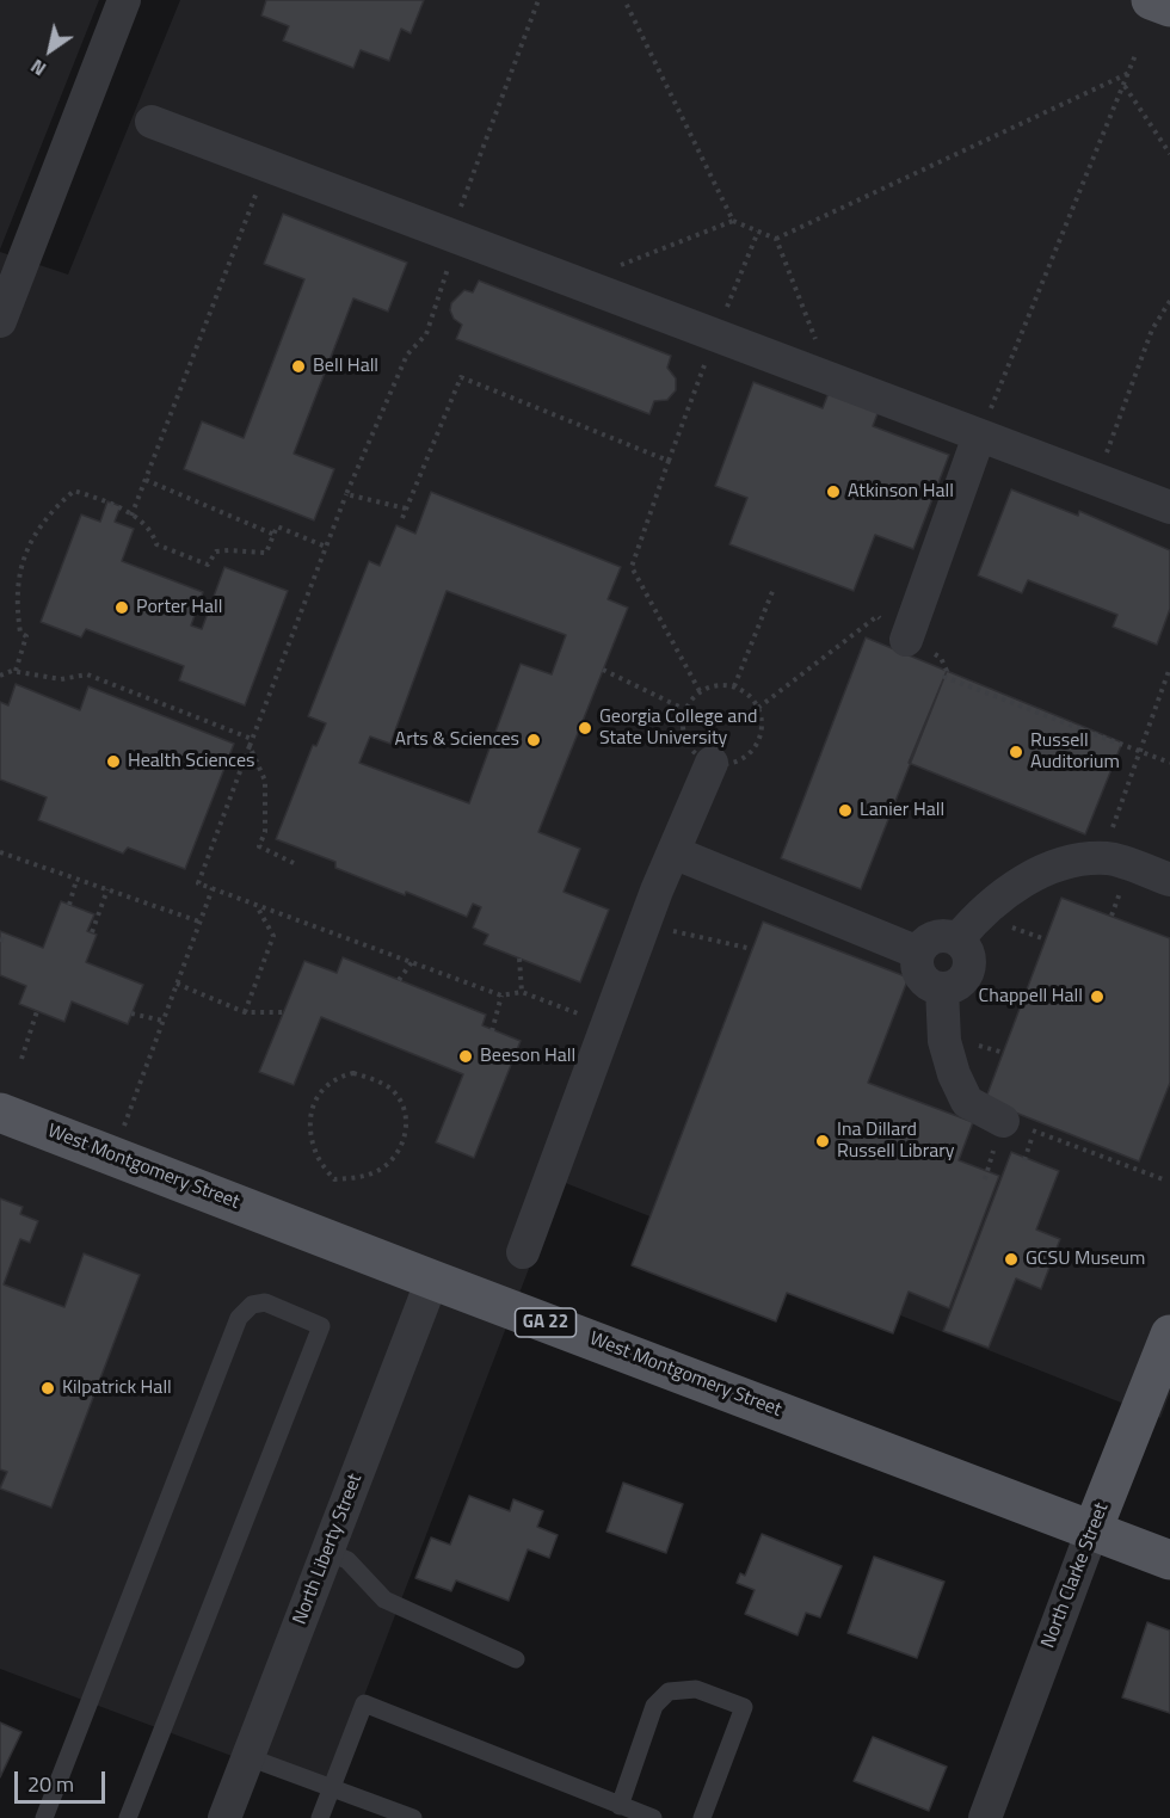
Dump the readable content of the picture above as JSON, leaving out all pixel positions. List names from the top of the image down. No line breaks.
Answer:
{"streets":{"main road":["West Montgomery Street","GA 22","North Clarke Street"],"street":["North Liberty Street"]},"crossings":[["West Montgomery Street","North Liberty Street"],["West Montgomery Street","North Clarke Street"]],"places":["Bell Hall","Atkinson Hall","Porter Hall","Georgia College and State University","Arts & Sciences","Russell Auditorium","Health Sciences","Lanier Hall","Chappell Hall","Beeson Hall","Ina Dillard Russell Library","GCSU Museum","Kilpatrick Hall"],"scale_bar":"20 m","north":"bottom left"}
